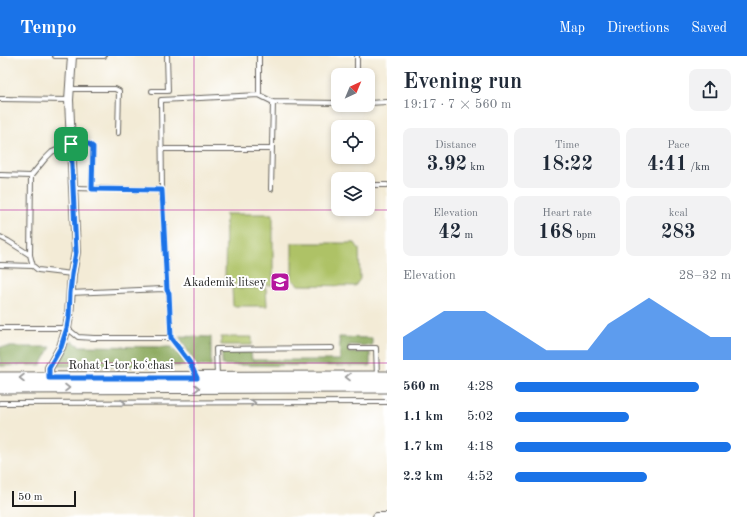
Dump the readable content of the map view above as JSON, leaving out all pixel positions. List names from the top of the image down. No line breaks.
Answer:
{"streets":{"street":["Rohat 1-tor koʻchasi"]},"places":{"school or university":["Akademik litsey"]},"scale_bar":"50 m","north":"top right","page":{"header":"Tempo","nav":["Map","Directions","Saved"],"heading":["Evening run","19:17 · 7 × 560 m"],"stats":[["Distance","3.92 km"],["Time","18:22"],["Pace","4:41 /km"],["Elevation","42 m"],["Heart rate","168 bpm"],["kcal","283"]],"chart":["Elevation","28–32 m"],"list":[{"name":"560 m","note":"4:28"},{"name":"1.1 km","note":"5:02"},{"name":"1.7 km","note":"4:18"},{"name":"2.2 km","note":"4:52"}],"scale":"50 m"}}
